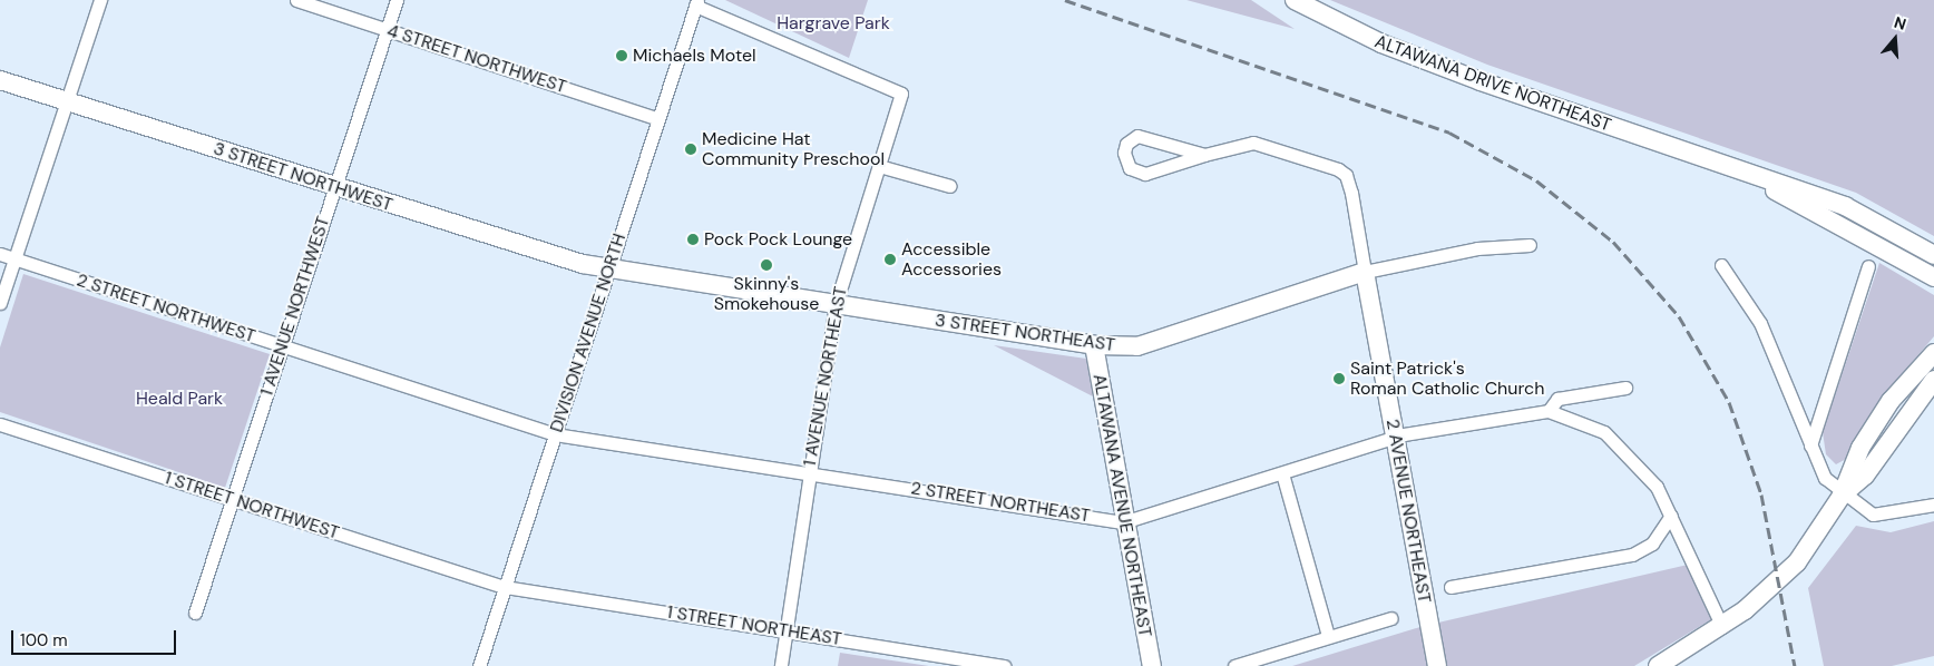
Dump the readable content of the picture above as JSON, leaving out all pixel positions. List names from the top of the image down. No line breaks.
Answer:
{"streets":{"street":["4 STREET NORTHWEST","ALTAWANA DRIVE NORTHEAST","3 STREET NORTHWEST","1 AVENUE NORTHWEST","2 STREET NORTHWEST","DIVISION AVENUE NORTH","3 STREET NORTHEAST","1 AVENUE NORTHEAST","2 STREET NORTHEAST","1 STREET NORTHWEST","ALTAWANA AVENUE NORTHEAST","2 AVENUE NORTHEAST","1 STREET NORTHEAST"]},"crossings":[["4 STREET NORTHWEST","1 AVENUE NORTHWEST"],["4 STREET NORTHWEST","DIVISION AVENUE NORTH"],["3 STREET NORTHWEST","1 AVENUE NORTHWEST"],["3 STREET NORTHWEST","DIVISION AVENUE NORTH"],["3 STREET NORTHWEST","3 STREET NORTHEAST"],["1 AVENUE NORTHWEST","2 STREET NORTHWEST"],["1 AVENUE NORTHWEST","1 STREET NORTHWEST"],["2 STREET NORTHWEST","DIVISION AVENUE NORTH"],["2 STREET NORTHWEST","2 STREET NORTHEAST"],["DIVISION AVENUE NORTH","3 STREET NORTHEAST"],["DIVISION AVENUE NORTH","1 AVENUE NORTHEAST"],["DIVISION AVENUE NORTH","2 STREET NORTHEAST"],["DIVISION AVENUE NORTH","1 STREET NORTHWEST"],["DIVISION AVENUE NORTH","1 STREET NORTHEAST"],["3 STREET NORTHEAST","1 AVENUE NORTHEAST"],["3 STREET NORTHEAST","ALTAWANA AVENUE NORTHEAST"],["3 STREET NORTHEAST","2 AVENUE NORTHEAST"],["1 AVENUE NORTHEAST","2 STREET NORTHEAST"],["1 AVENUE NORTHEAST","1 STREET NORTHEAST"],["2 STREET NORTHEAST","ALTAWANA AVENUE NORTHEAST"],["2 STREET NORTHEAST","2 AVENUE NORTHEAST"],["1 STREET NORTHWEST","1 STREET NORTHEAST"]],"parks":["Hargrave Park","Heald Park"],"places":["Michaels Motel","Medicine Hat Community Preschool","Pock Pock Lounge","Accessible Accessories","Skinny's Smokehouse","Saint Patrick's Roman Catholic Church"],"scale_bar":"100 m","north":"top"}
